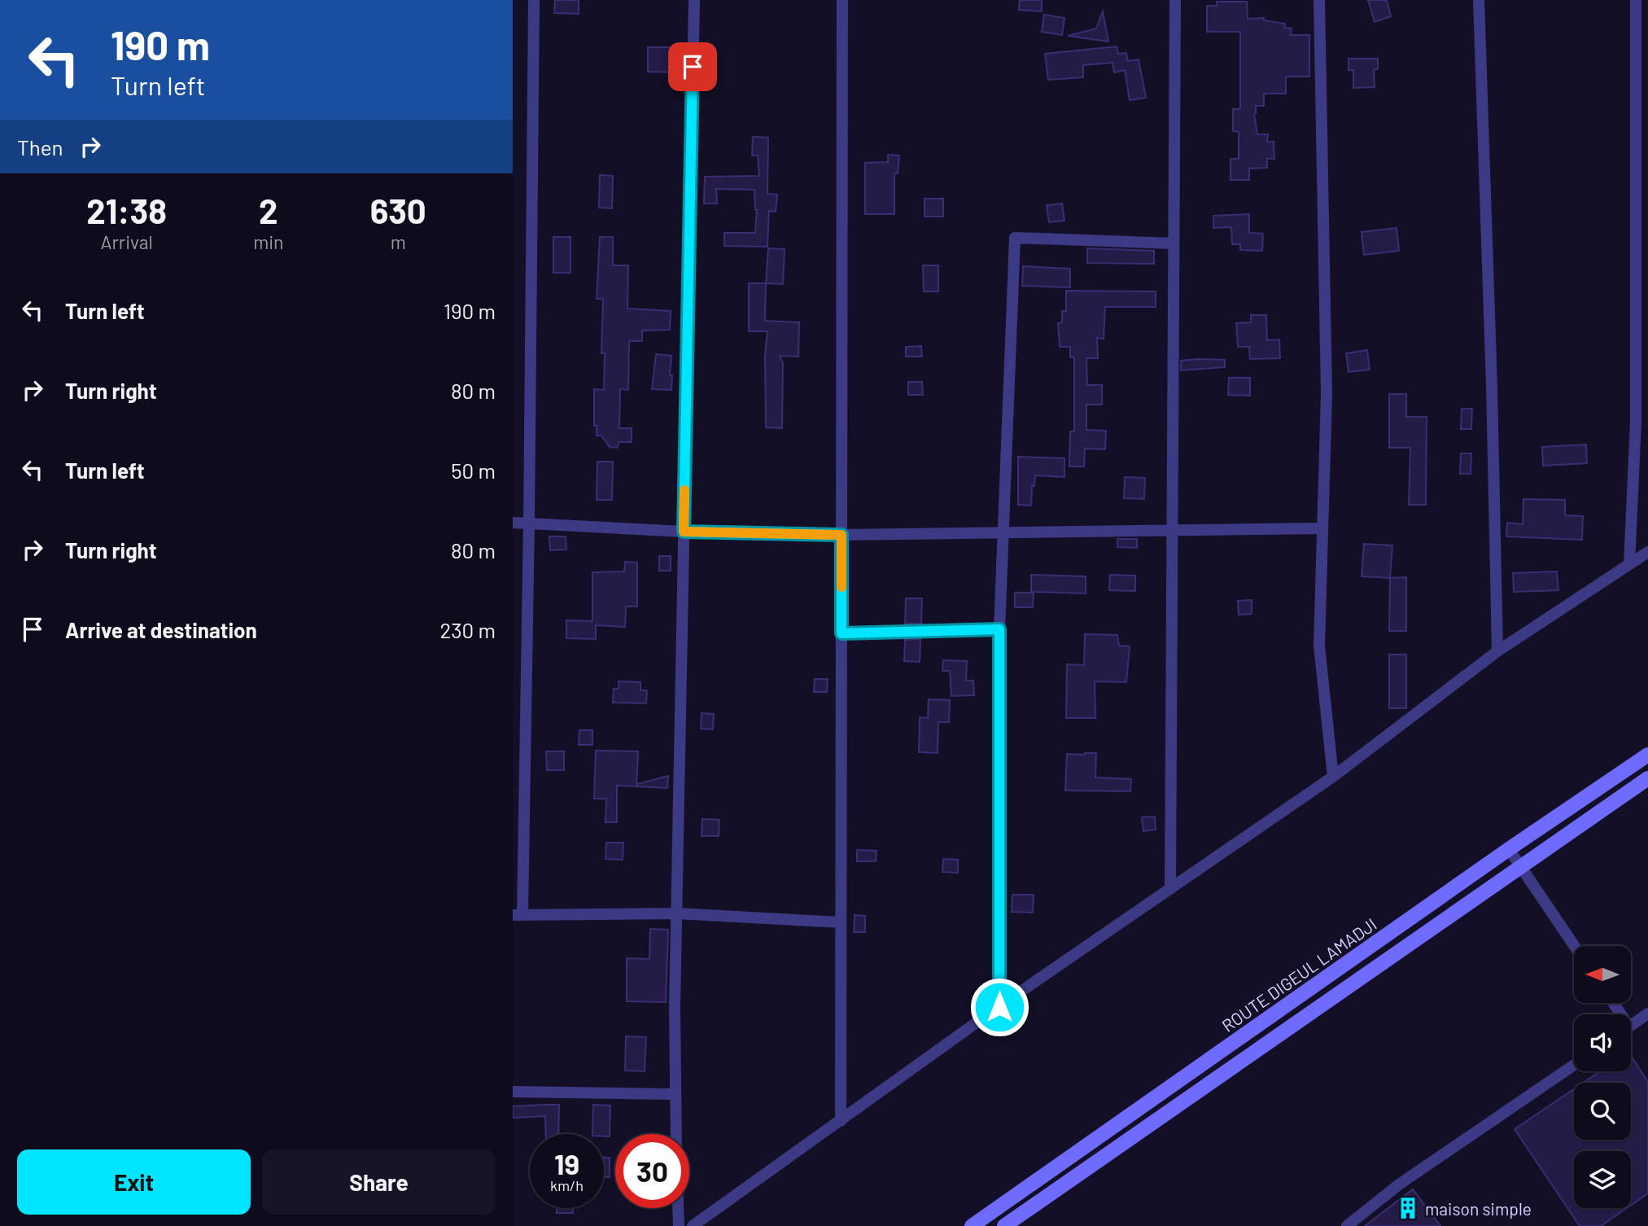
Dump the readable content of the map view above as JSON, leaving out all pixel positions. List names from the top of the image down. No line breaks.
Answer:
{"streets":{"main road":["ROUTE DIGEUL LAMADJI"]},"places":{"building":["maison simple"]},"north":"left","page":{"turn":["190 m","Turn left"],"then":"Then","eta":["21:38","Arrival","2","min","630","m"],"list":[{"name":"Turn left","value":"190 m"},{"name":"Turn right","value":"80 m"},{"name":"Turn left","value":"50 m"},{"name":"Turn right","value":"80 m"},{"name":"Arrive at destination","value":"230 m"}],"speed":"19 km/h","limit":"30","buttons":["Exit","Share"]}}
